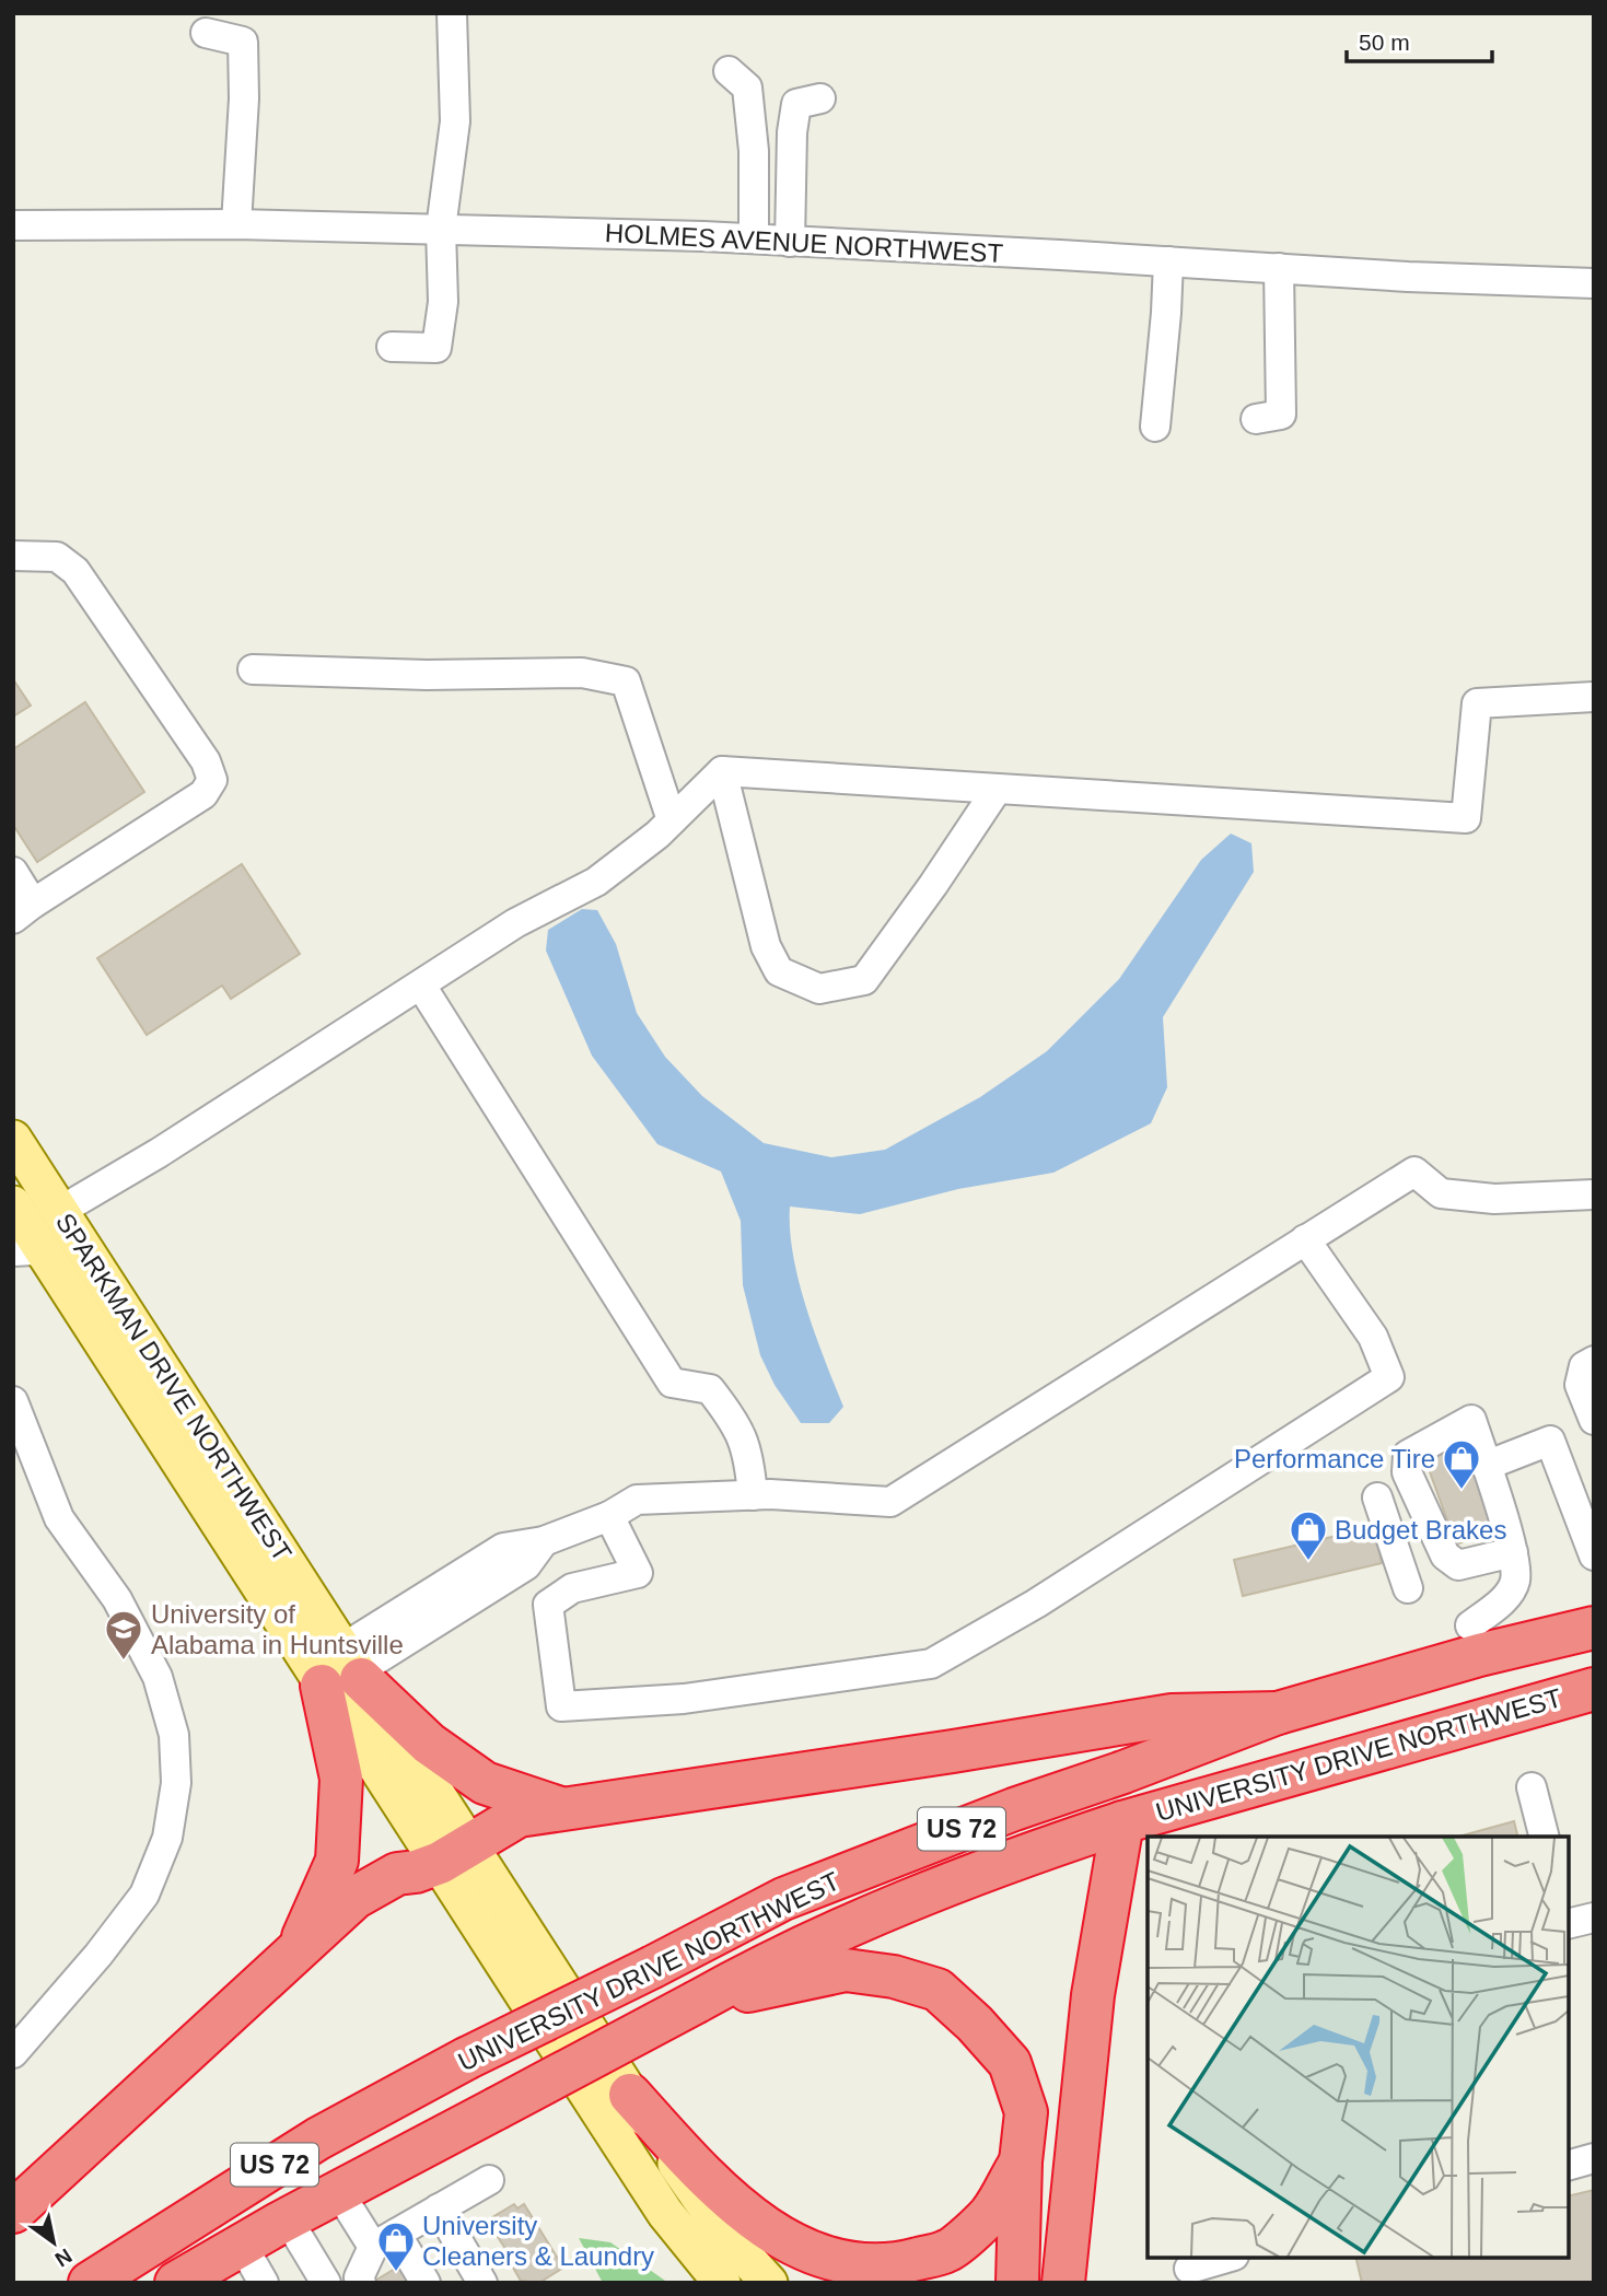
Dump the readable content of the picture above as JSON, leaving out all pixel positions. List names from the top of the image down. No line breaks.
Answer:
{"streets":{"highway":["UNIVERSITY DRIVE NORTHWEST","US 72"],"main road":["SPARKMAN DRIVE NORTHWEST"],"street":["HOLMES AVENUE NORTHWEST"]},"crossings":[["UNIVERSITY DRIVE NORTHWEST","US 72"]],"places":{"shop":["Performance Tire","Budget Brakes","University Cleaners & Laundry"],"school or university":["University of Alabama in Huntsville"]},"scale_bar":"50 m","north":"bottom right"}
